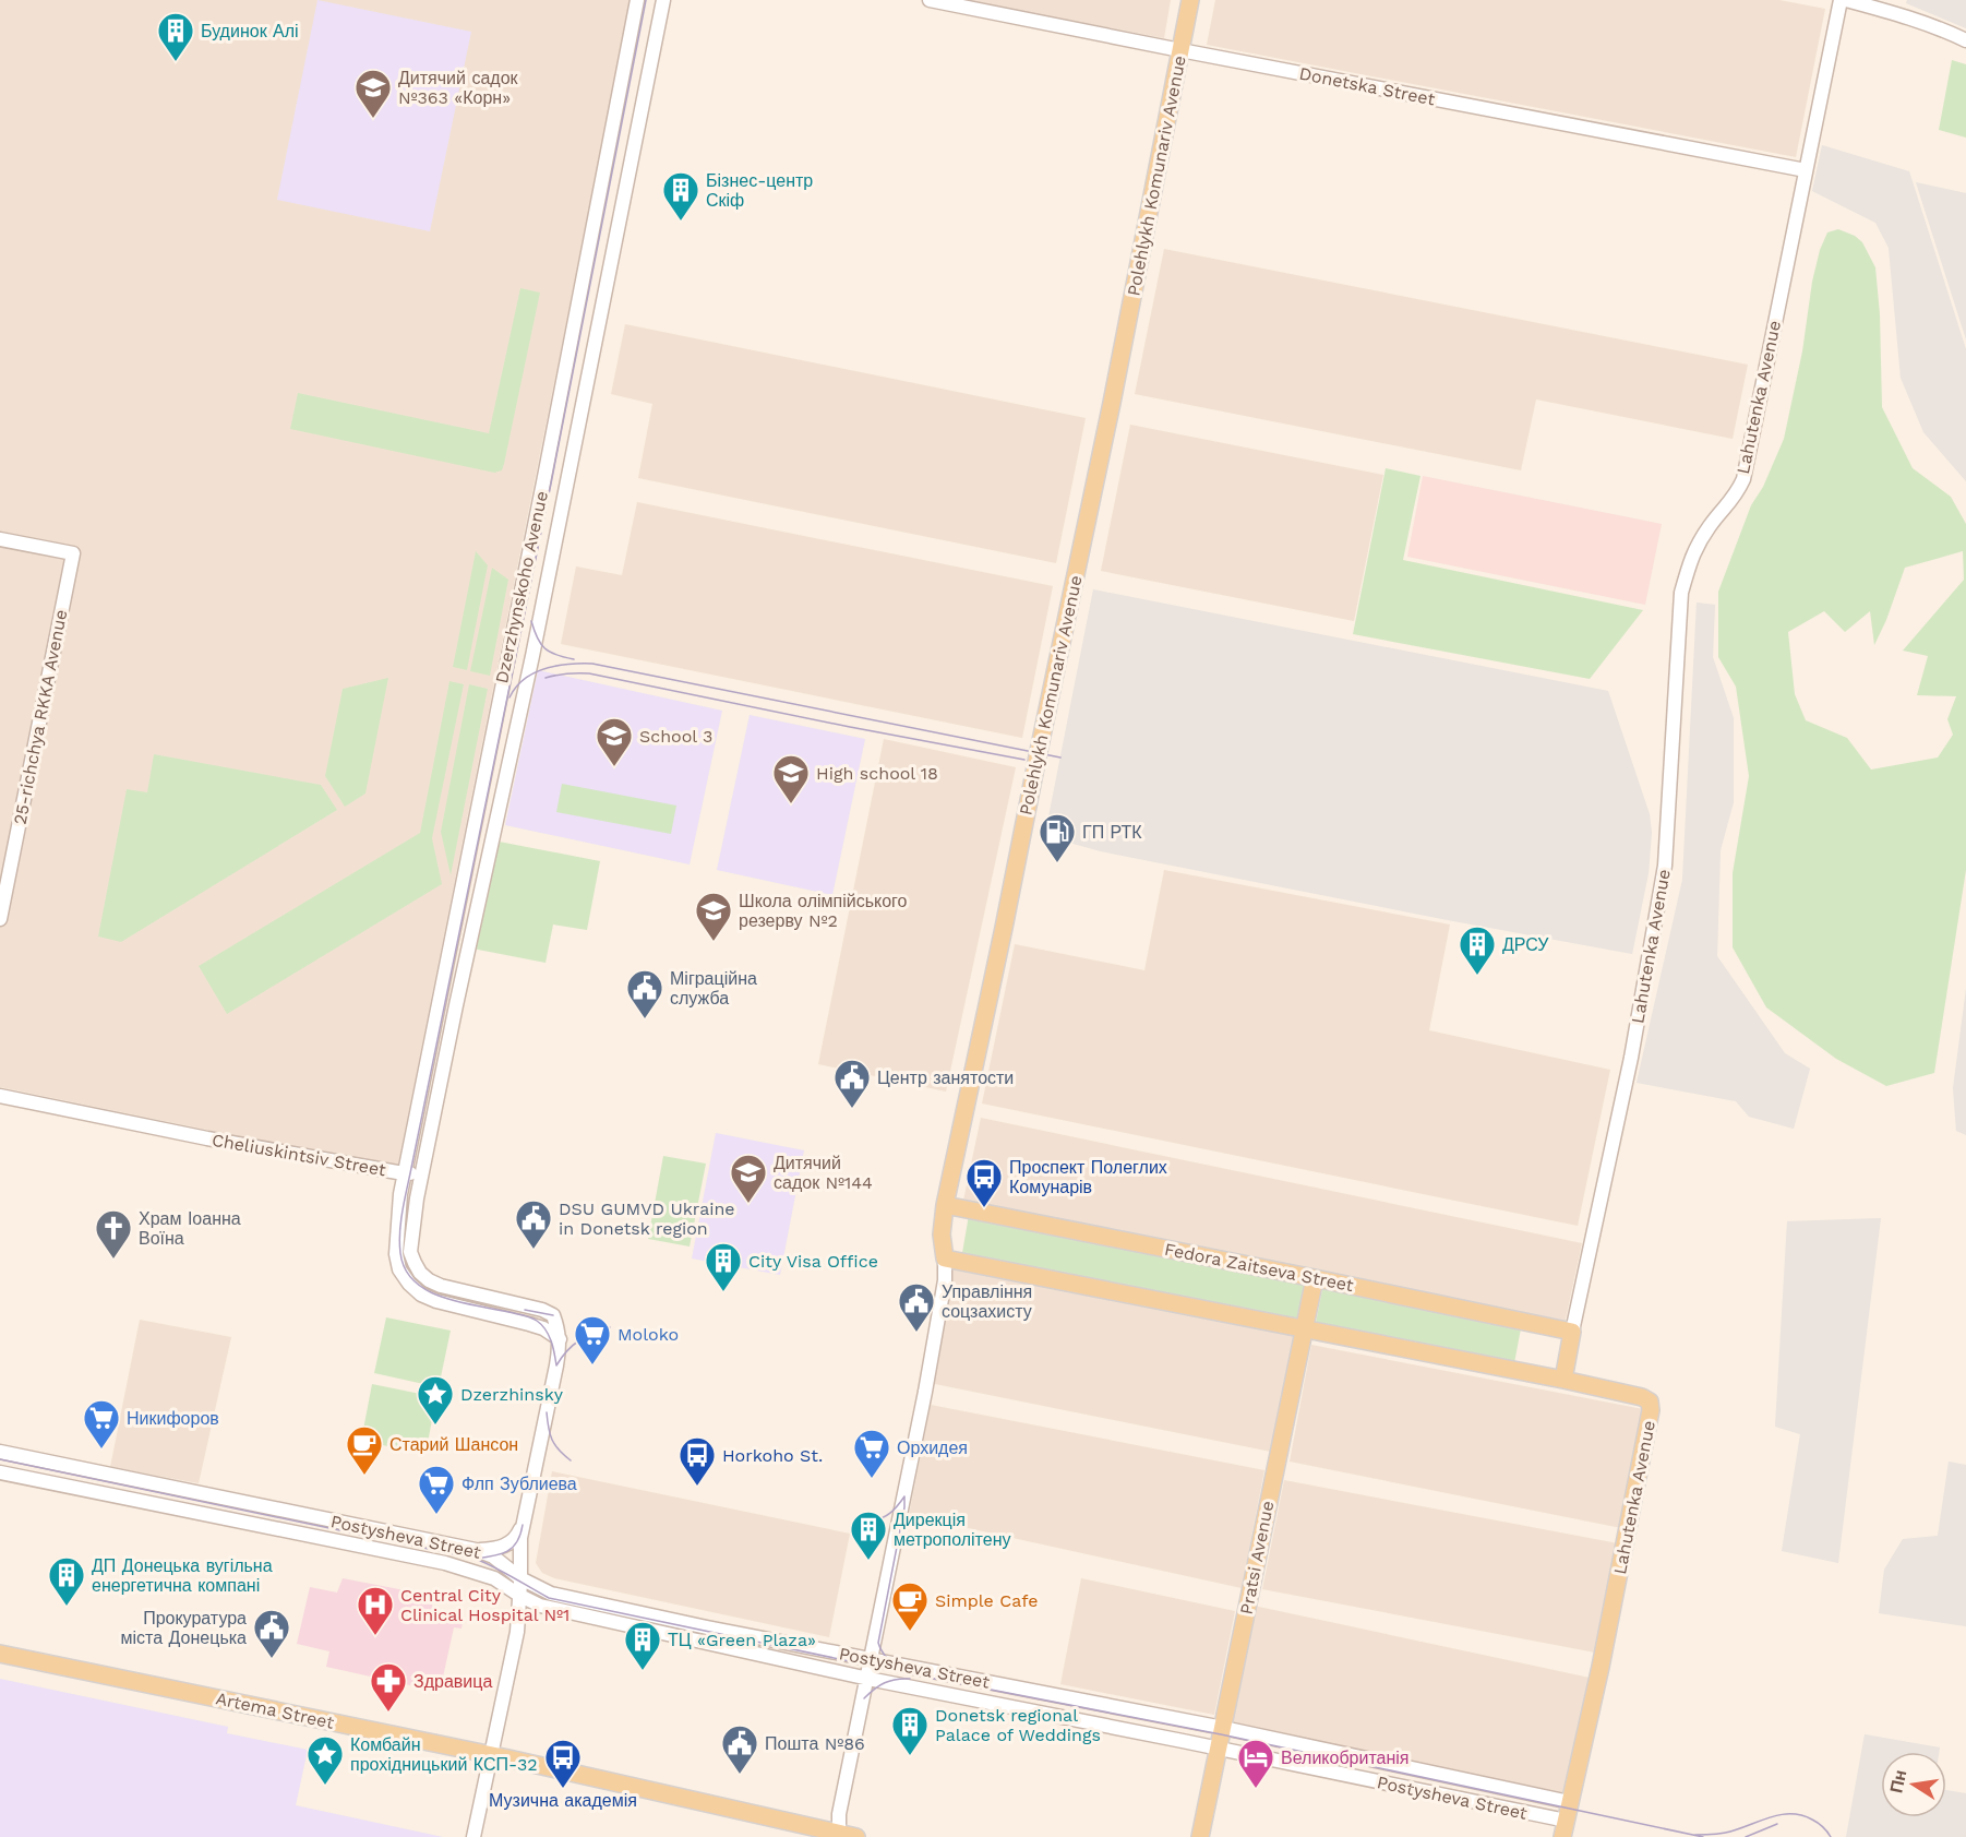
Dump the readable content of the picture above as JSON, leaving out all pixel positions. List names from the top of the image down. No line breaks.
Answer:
{"streets":{"main road":["Polehlykh Komunariv Avenue","Lahutenka Avenue","Fedora Zaitseva Street","Pratsi Avenue","Artema Street"],"street":["Donetska Street","Dzerzhynskoho Avenue","25-richchya RKKA Avenue","Cheliuskintsiv Street","Postysheva Street"]},"crossings":[["Donetska Street","Polehlykh Komunariv Avenue"],["Donetska Street","Lahutenka Avenue"],["Polehlykh Komunariv Avenue","Fedora Zaitseva Street"],["Polehlykh Komunariv Avenue","Postysheva Street"],["Lahutenka Avenue","Fedora Zaitseva Street"],["Lahutenka Avenue","Postysheva Street"],["Dzerzhynskoho Avenue","Cheliuskintsiv Street"],["Fedora Zaitseva Street","Pratsi Avenue"],["Postysheva Street","Pratsi Avenue"]],"places":{"building":["Будинок Алі","Бізнес-центр Скіф","ДРСУ","City Visa Office","Дирекція метрополітену","ДП Донецька вугільна енергетична компані","ТЦ «Green Plaza»","Donetsk regional Palace of Weddings"],"school or university":["Дитячий садок №363 «Корн»","School 3","High school 18","Школа олімпійського резерву №2","Дитячий садок №144"],"fuel station":["ГП РТК"],"public building":["Міграційна служба","Центр занятости","DSU GUMVD Ukraine in Donetsk region","Управління соцзахисту","Прокуратура міста Донецька","Пошта №86"],"bus stop":["Проспект Полеглих Комунарів","Horkoho St.","Музична академія"],"church":["Храм Іоанна Воїна"],"supermarket":["Moloko","Никифоров","Орхидея","Флп Зублиева"],"place":["Dzerzhinsky","Комбайн прохідницький КСП-32"],"cafe":["Старий Шансон","Simple Cafe"],"hospital":["Central City Clinical Hospital №1"],"pharmacy":["Здравица"],"hotel":["Великобританія"]},"north":"left"}
